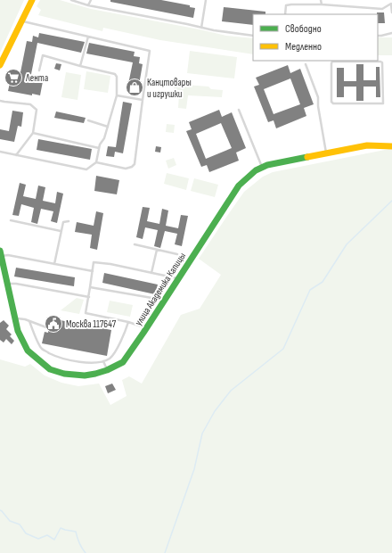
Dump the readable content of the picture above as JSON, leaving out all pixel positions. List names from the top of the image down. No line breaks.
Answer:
{"streets":{"street":["улица Академика Капицы"]},"places":{"supermarket":["Лента"],"shop":["Канцтовары и игрушки"],"public building":["Москва 117647"]},"legend":["Свободно","Медленно"]}
